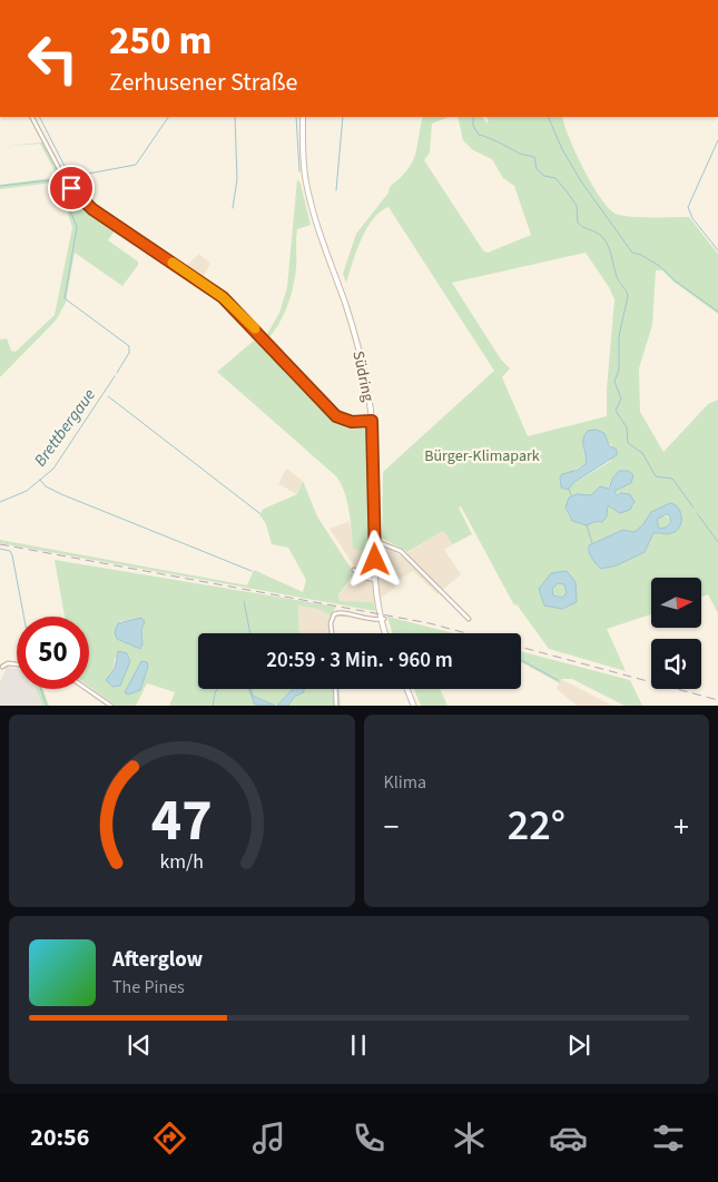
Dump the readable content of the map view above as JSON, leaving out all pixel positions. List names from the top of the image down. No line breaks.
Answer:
{"streets":{"main road":["Südring"]},"water":["Brettbergaue"],"parks":["Bürger-Klimapark"],"north":"right","page":{"turn":["250 m","Zerhusener Straße"],"limit":"50","trip":"20:59 · 3 Min. · 960 m","tile":"Klima","heat":["−","22°","+"],"song":["Afterglow","The Pines"],"tabs":"20:56","gauge":["47","km/h"]}}
